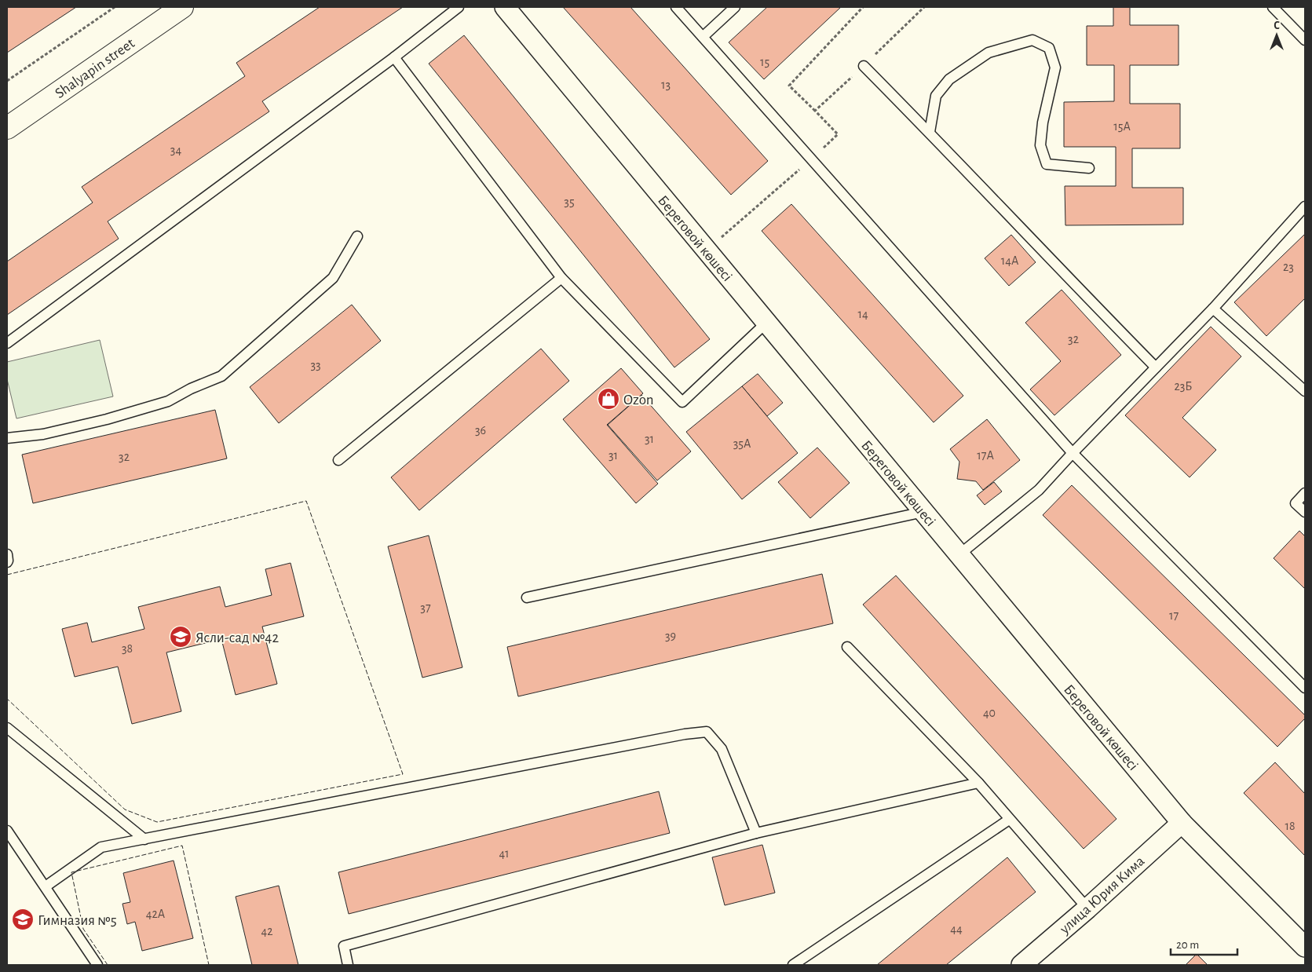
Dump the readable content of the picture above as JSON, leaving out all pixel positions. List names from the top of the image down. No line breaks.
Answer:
{"streets":{"main road":["Shalyapin street"],"street":["Береговой көшесі","улица Юрия Кима"]},"crossings":[["Береговой көшесі","улица Юрия Кима"]],"places":{"shop":["Ozon"],"school or university":["Ясли-сад №42","Гимназия №5"]},"house_numbers":["15","13","15А","34","35","14А","23","14","32","33","23Б","36","31","35А","31","17А","32","37","17","39","38","40","18","41","42А","44","42"],"scale_bar":"20 m","north":"top"}
